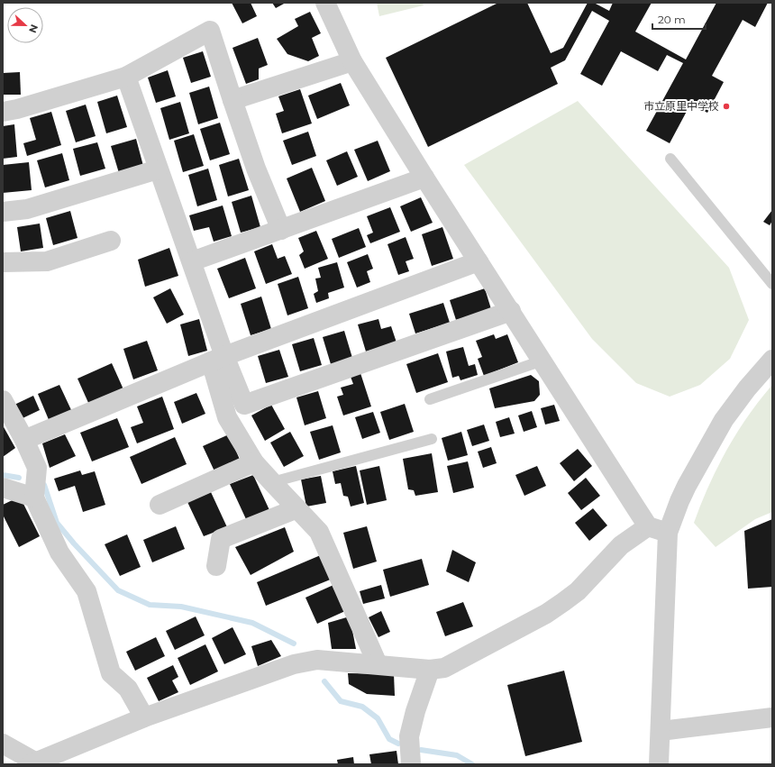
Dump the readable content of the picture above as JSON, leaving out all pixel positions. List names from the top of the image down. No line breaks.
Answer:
{"places":["市立原里中学校"],"scale_bar":"20 m","north":"right"}
